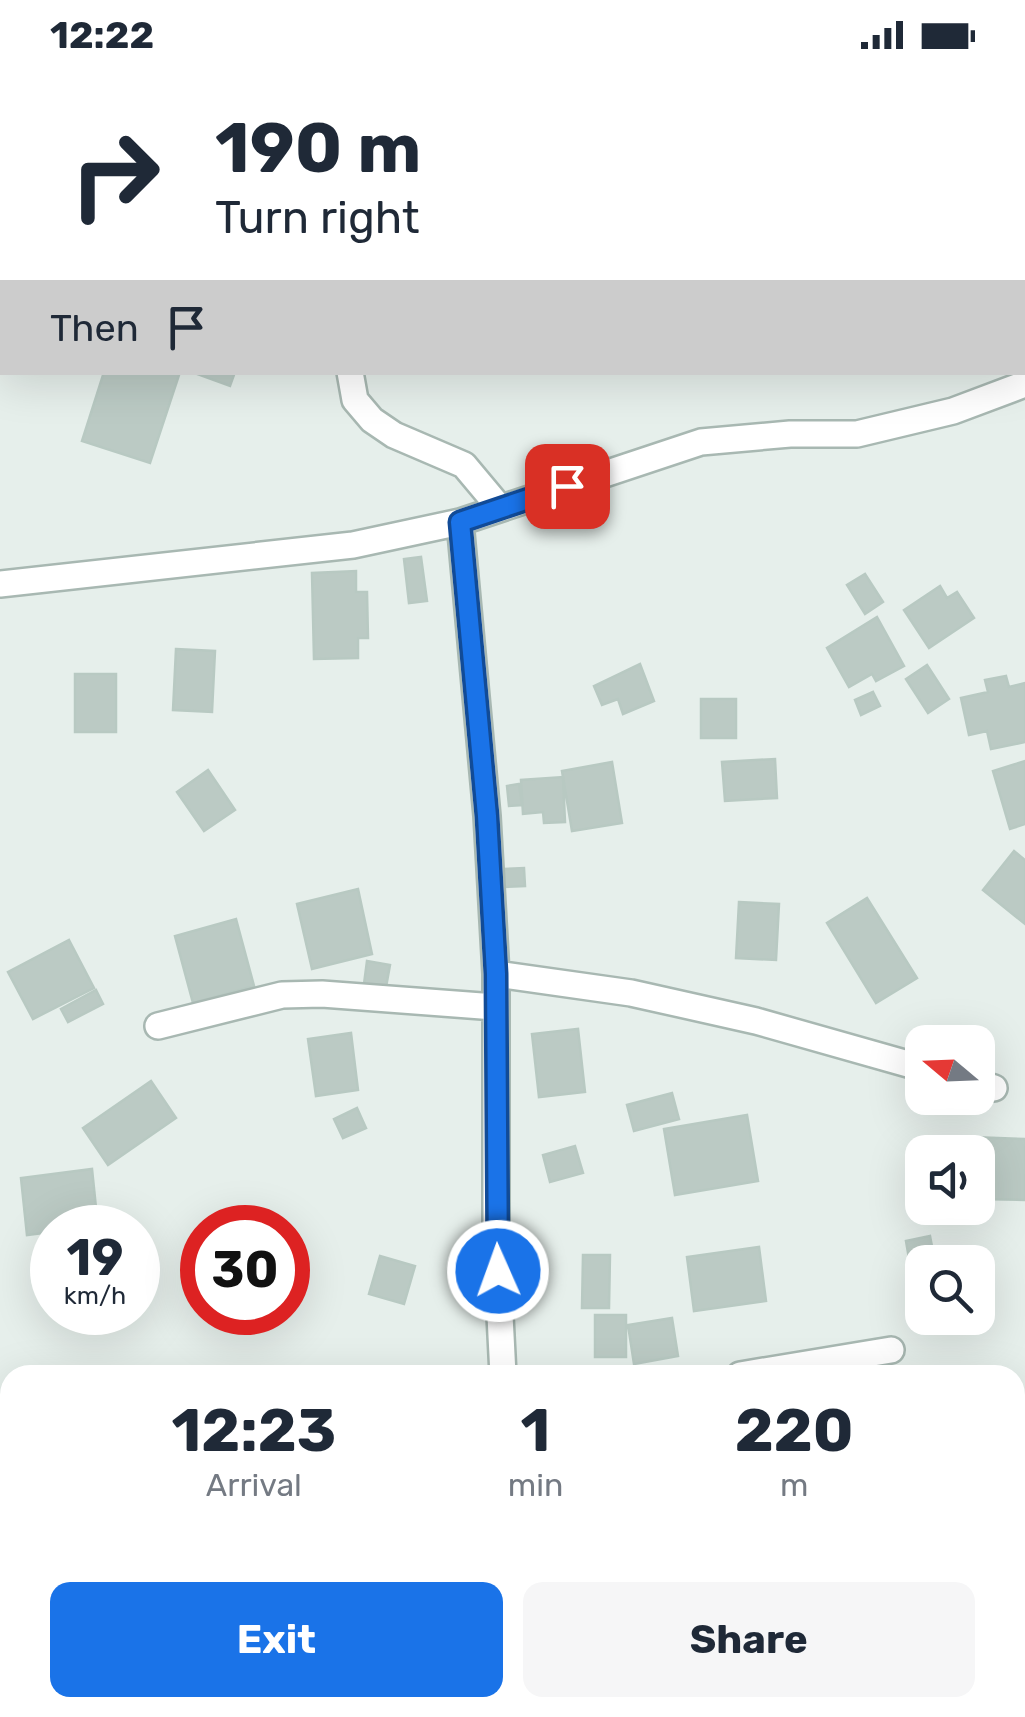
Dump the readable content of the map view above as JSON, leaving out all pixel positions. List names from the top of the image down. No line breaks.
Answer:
{"north":"left","page":{"status":"12:22","turn":["190 m","Turn right"],"then":"Then","speed":"19 km/h","limit":"30","eta":["12:23","Arrival","1","min","220","m"],"buttons":["Exit","Share"]}}
